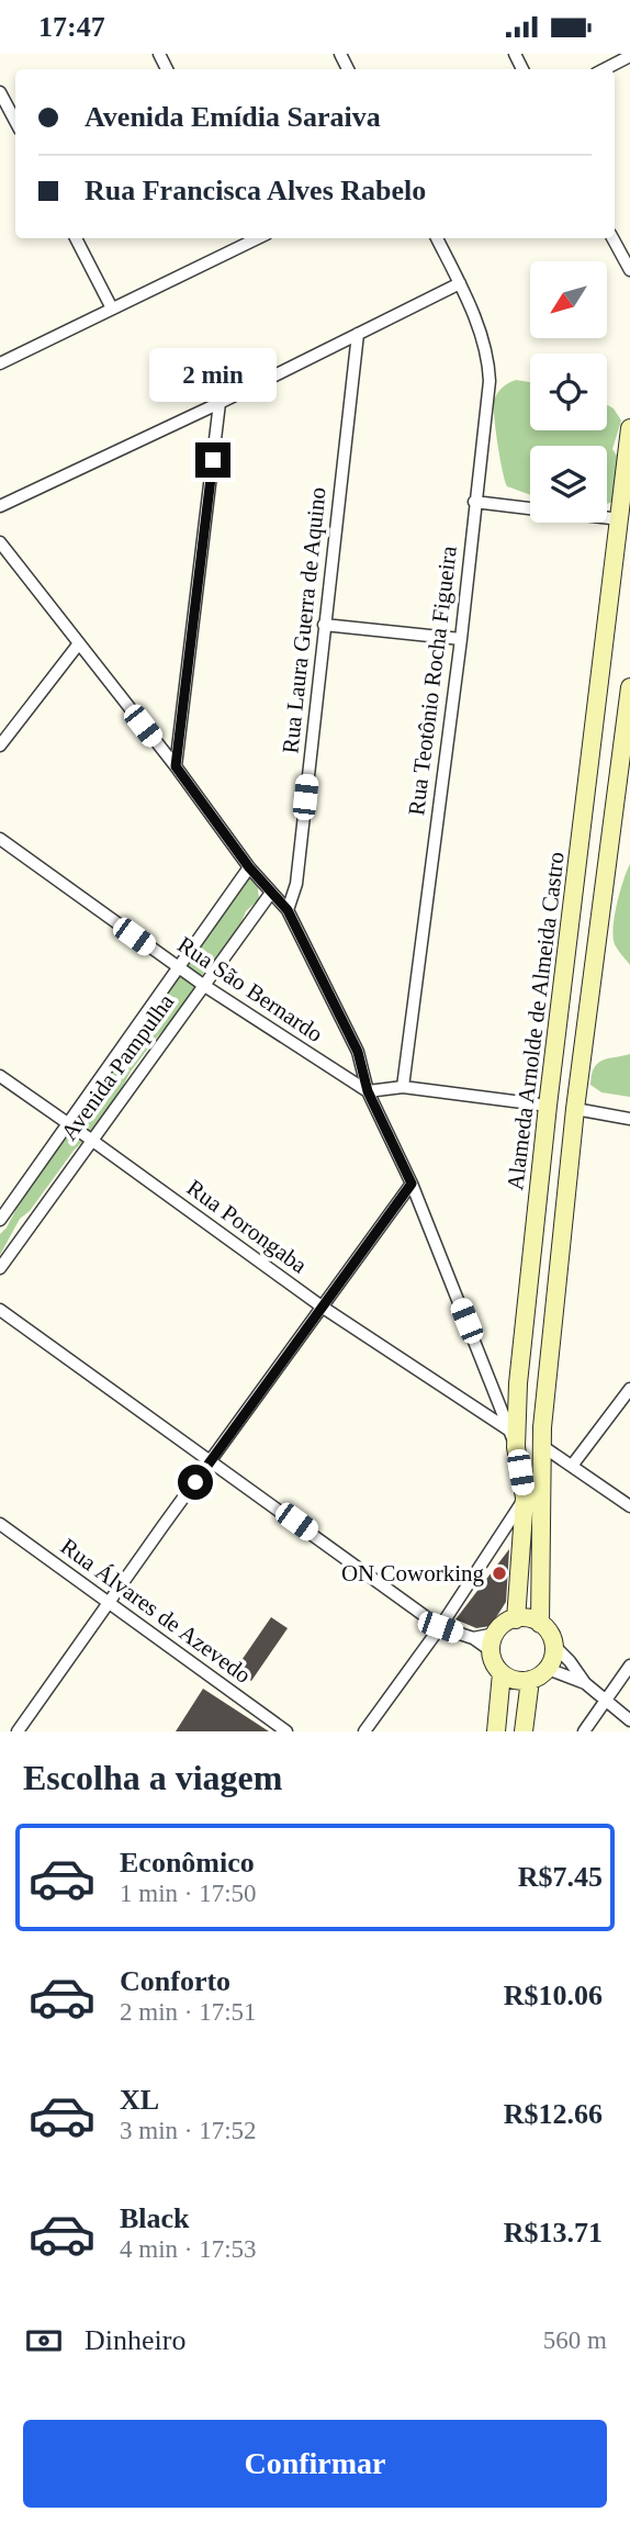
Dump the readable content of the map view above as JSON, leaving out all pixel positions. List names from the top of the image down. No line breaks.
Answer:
{"streets":{"main road":["Alameda Arnolde de Almeida Castro"],"street":["Rua Laura Guerra de Aquino","Rua Teotônio Rocha Figueira","Rua São Bernardo","Avenida Pampulha","Rua Porongaba","Rua Álvares de Azevedo"]},"crossings":[["Rua São Bernardo","Avenida Pampulha"],["Alameda Arnolde de Almeida Castro","Rua Porongaba"],["Avenida Pampulha","Rua Porongaba"]],"places":["ON Coworking"],"north":"bottom left","page":{"status":"17:47","banner":["Avenida Emídia Saraiva","Rua Francisca Alves Rabelo"],"bubble":"2 min","heading":"Escolha a viagem","list":[{"name":"Econômico","note":"1 min · 17:50","value":"R$7.45"},{"name":"Conforto","note":"2 min · 17:51","value":"R$10.06"},{"name":"XL","note":"3 min · 17:52","value":"R$12.66"},{"name":"Black","note":"4 min · 17:53","value":"R$13.71"}],"pay":["Dinheiro","560 m"],"buttons":"Confirmar"}}
